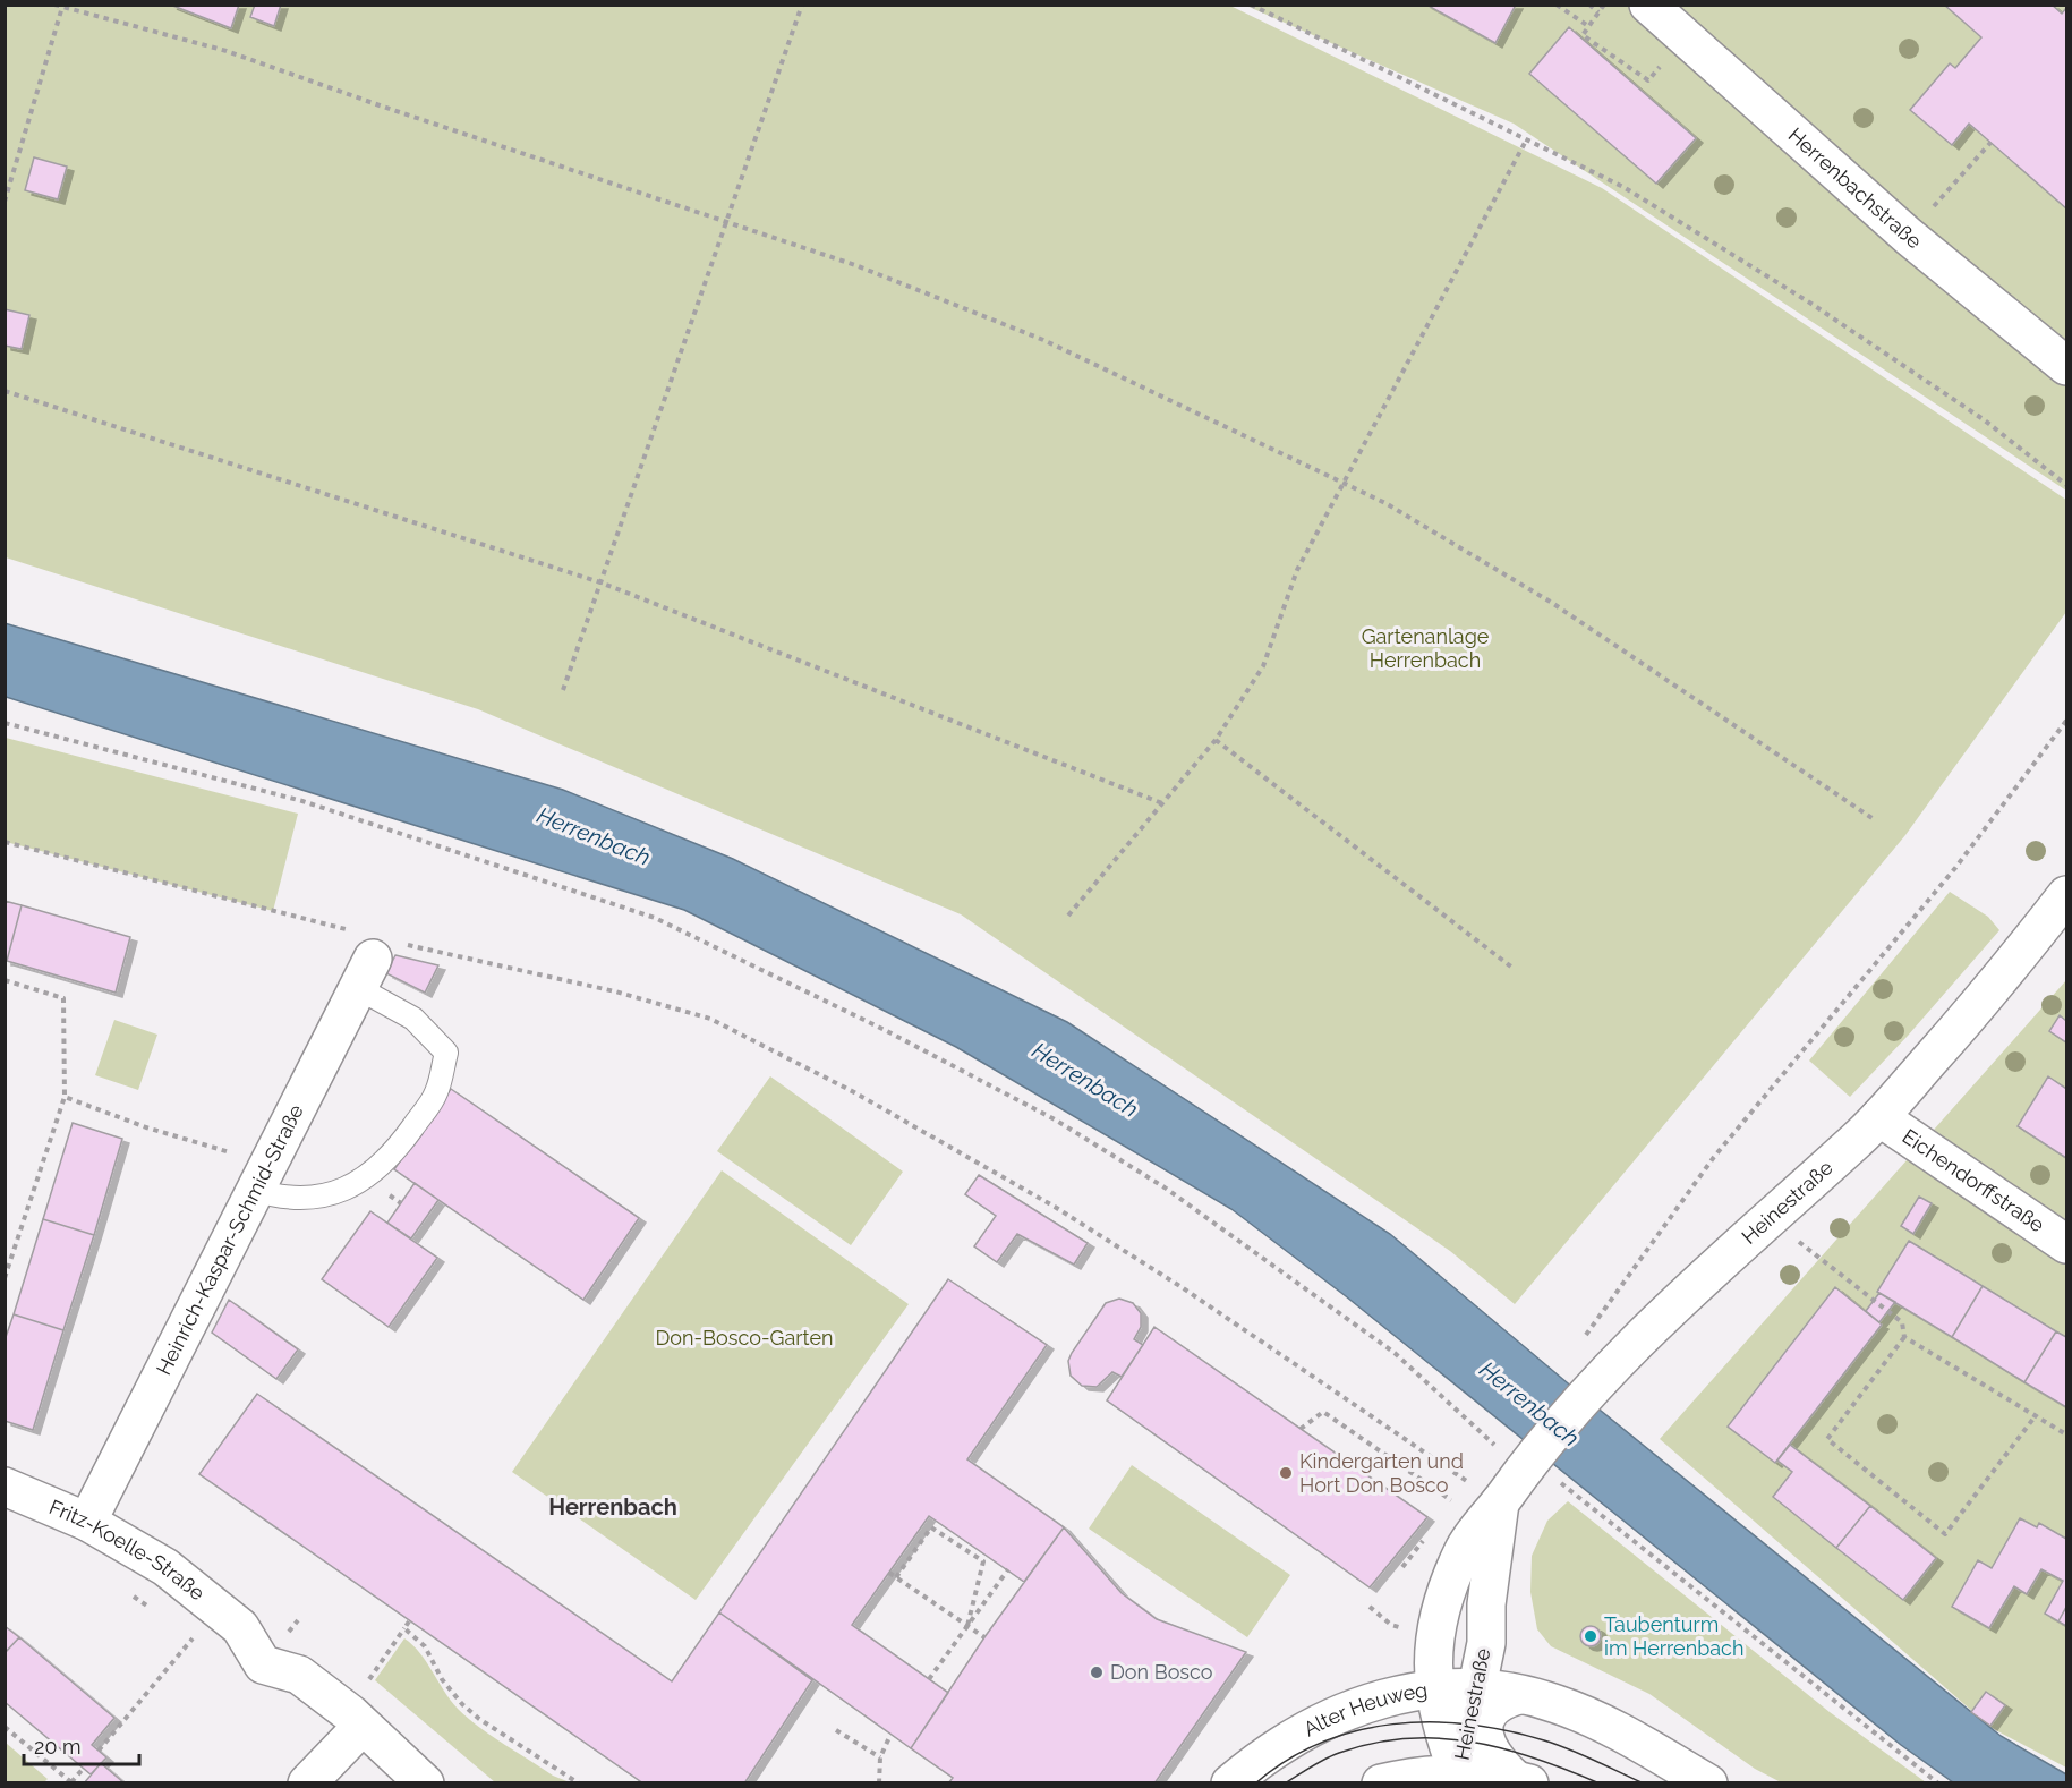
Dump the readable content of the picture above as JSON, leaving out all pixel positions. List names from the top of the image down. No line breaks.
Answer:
{"streets":{"street":["Herrenbachstraße","Eichendorffstraße","Heinestraße","Heinrich-Kaspar-Schmid-Straße","Fritz-Koelle-Straße","Alter Heuweg"]},"crossings":[["Eichendorffstraße","Heinestraße"],["Heinestraße","Alter Heuweg"],["Heinrich-Kaspar-Schmid-Straße","Fritz-Koelle-Straße"]],"districts":["Herrenbach"],"water":["Herrenbach"],"parks":["Gartenanlage Herrenbach","Don-Bosco-Garten"],"places":["Kindergarten und Hort Don Bosco","Taubenturm im Herrenbach","Don Bosco"],"scale_bar":"20 m"}
